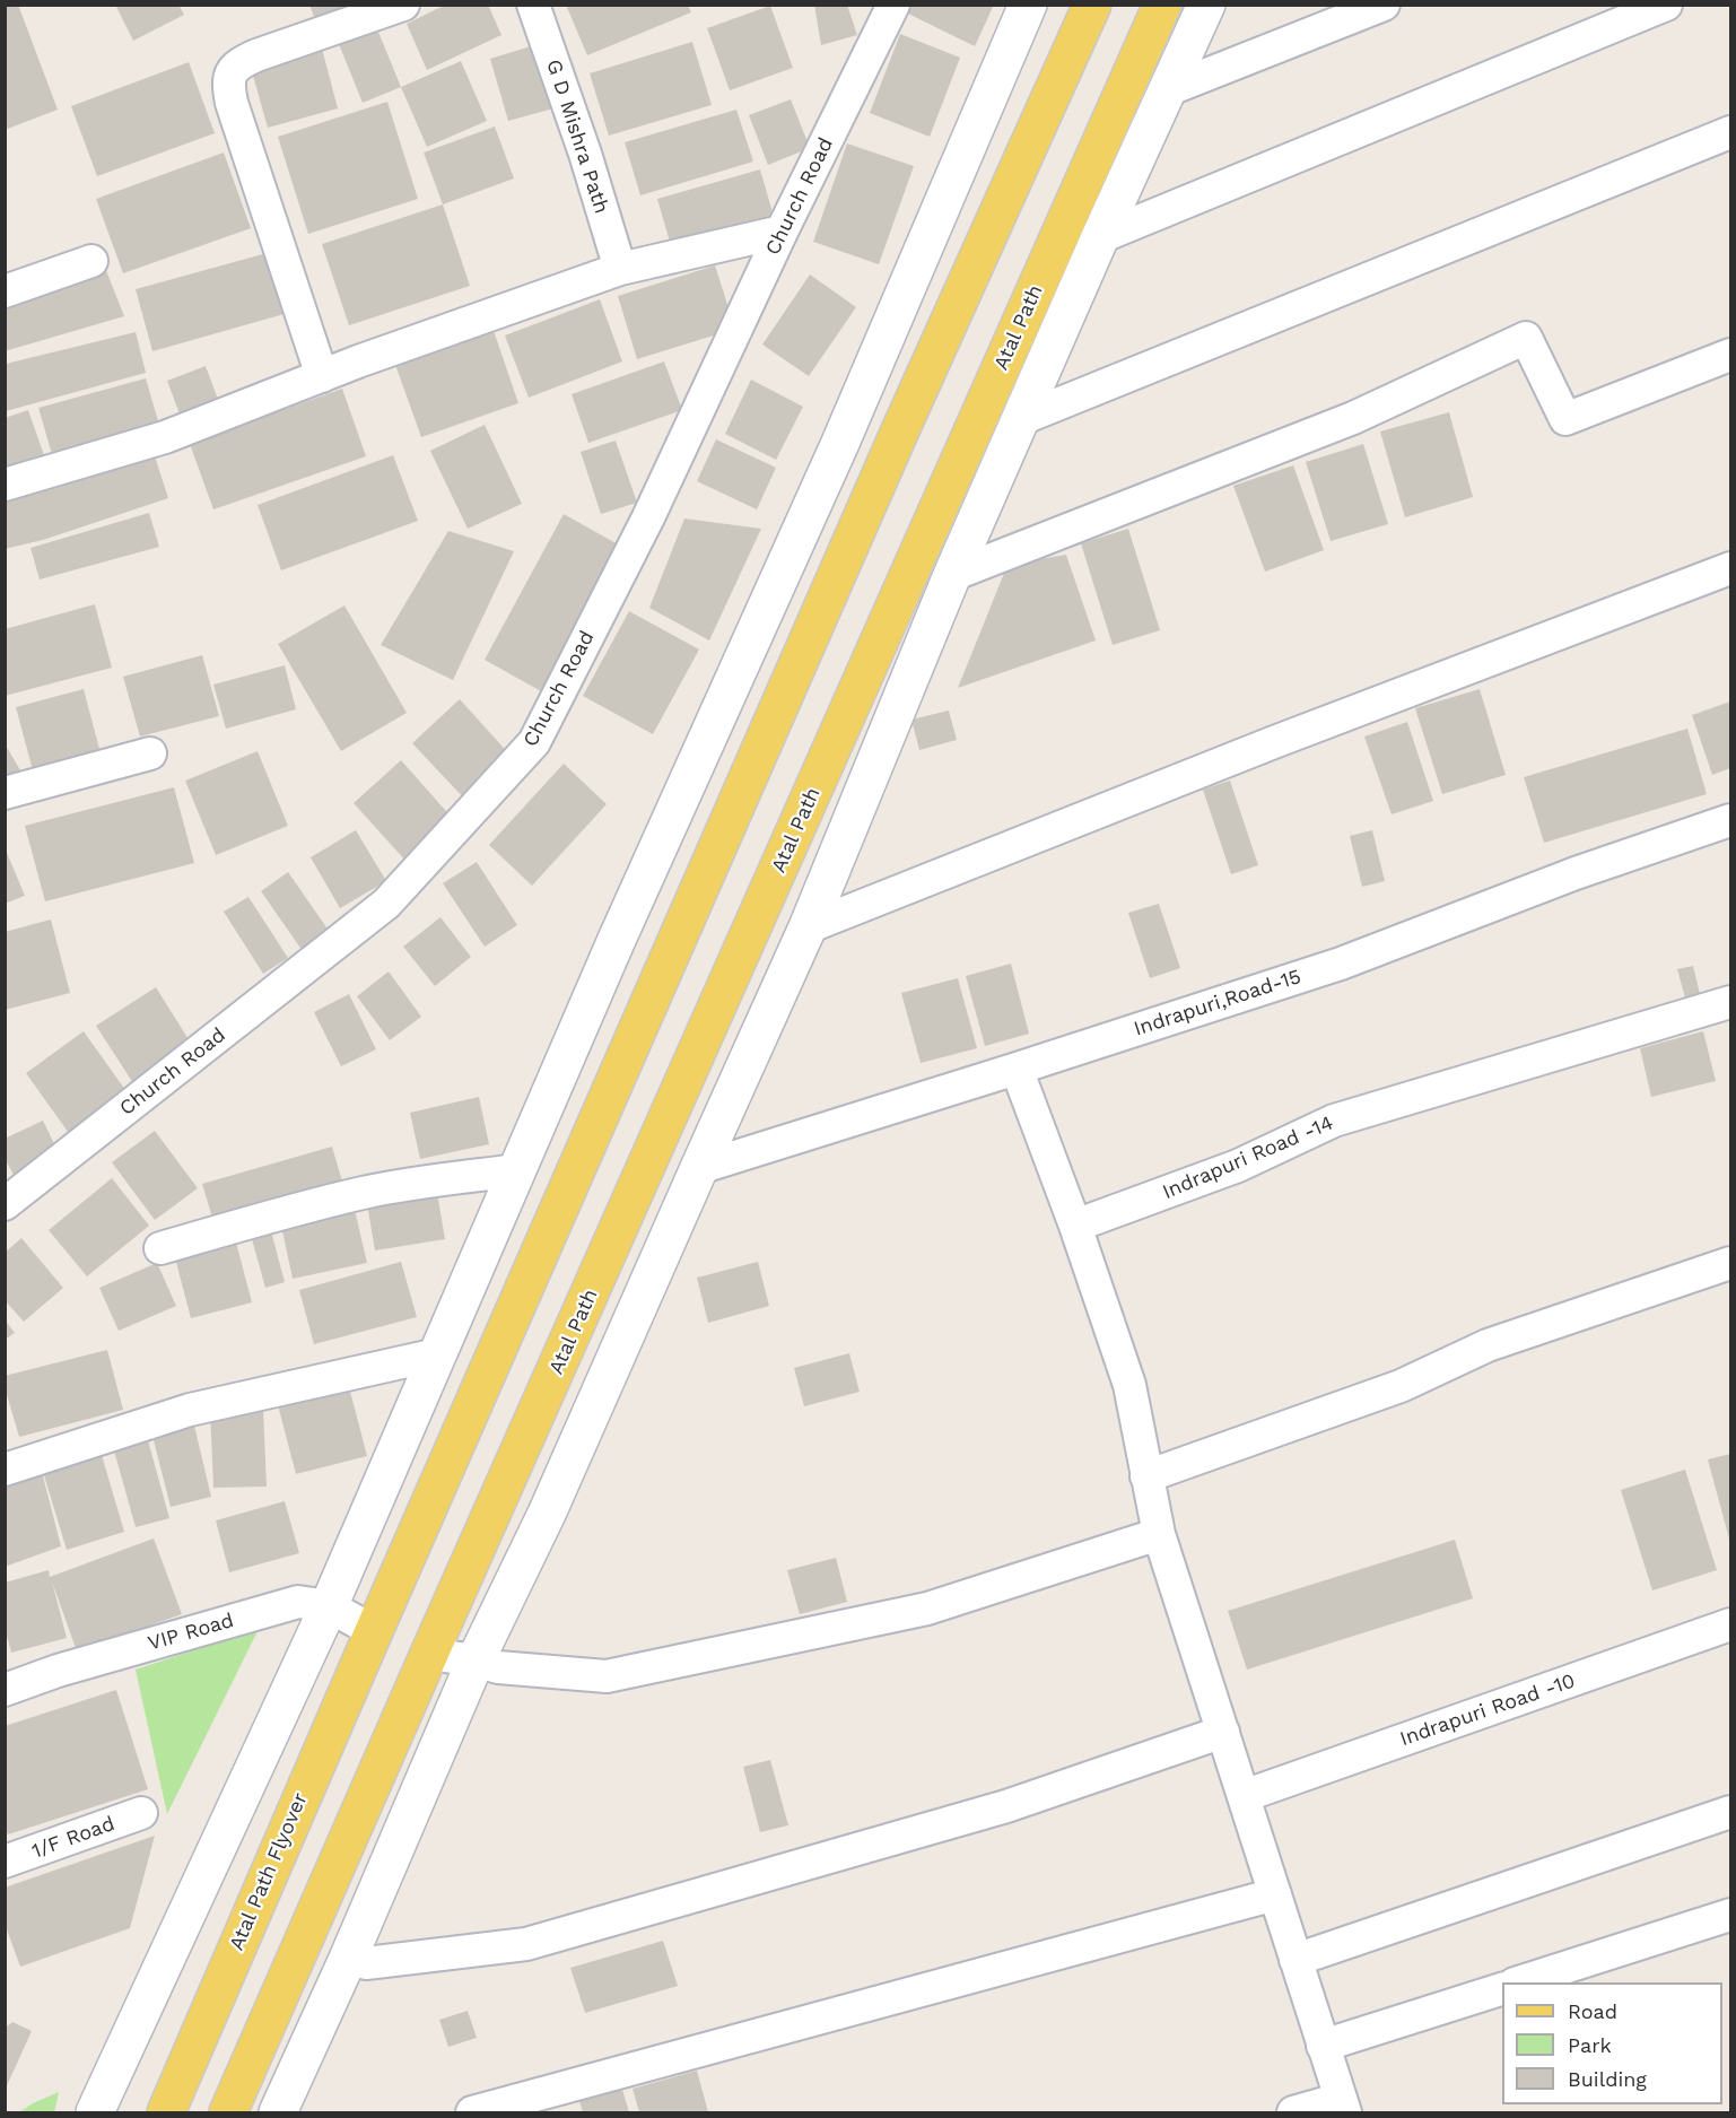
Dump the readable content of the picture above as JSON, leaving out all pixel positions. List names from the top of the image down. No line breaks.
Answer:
{"streets":{"main road":["Atal Path","Atal Path Flyover"],"street":["G D Mishra Path","Church Road","Indrapuri,Road-15","Indrapuri Road -14","VIP Road","Indrapuri Road -10","1/F Road"]},"crossings":[["VIP Road","Atal Path Flyover"]],"legend":["Road","Park","Building"]}
